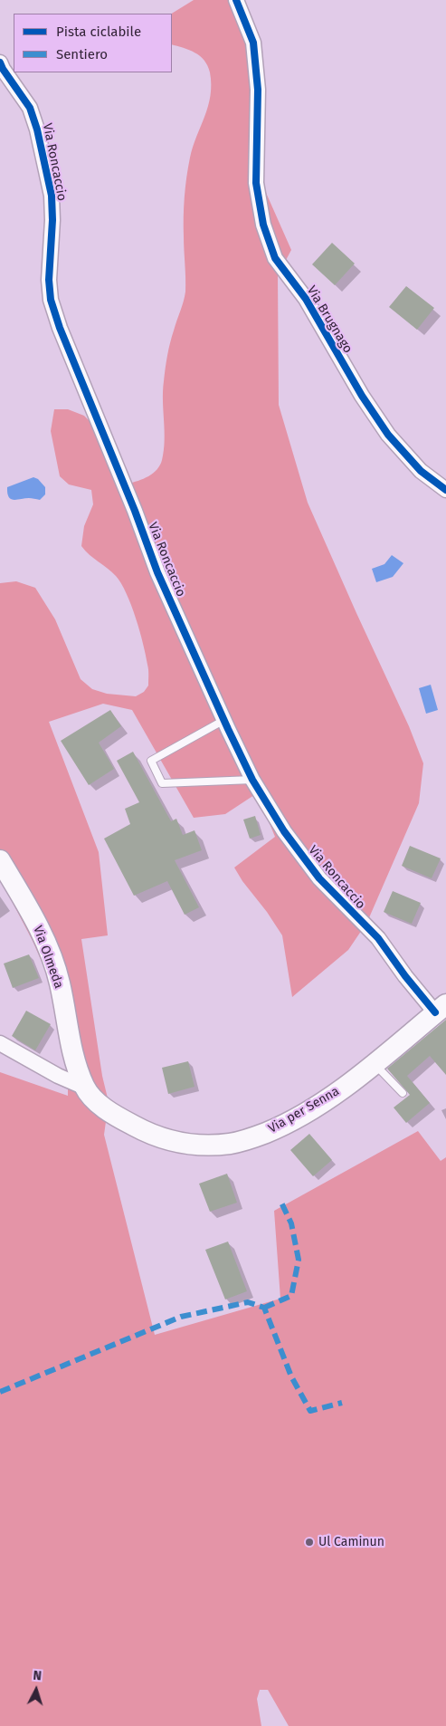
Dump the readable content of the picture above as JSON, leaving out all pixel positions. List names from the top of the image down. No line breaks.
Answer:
{"streets":{"street":["Via Roncaccio","Via Brugnago","Via Olmeda","Via per Senna"]},"crossings":[["Via Roncaccio","Via per Senna"],["Via Olmeda","Via per Senna"]],"places":["Ul Caminun"],"legend":["Pista ciclabile","Sentiero"],"north":"top"}
